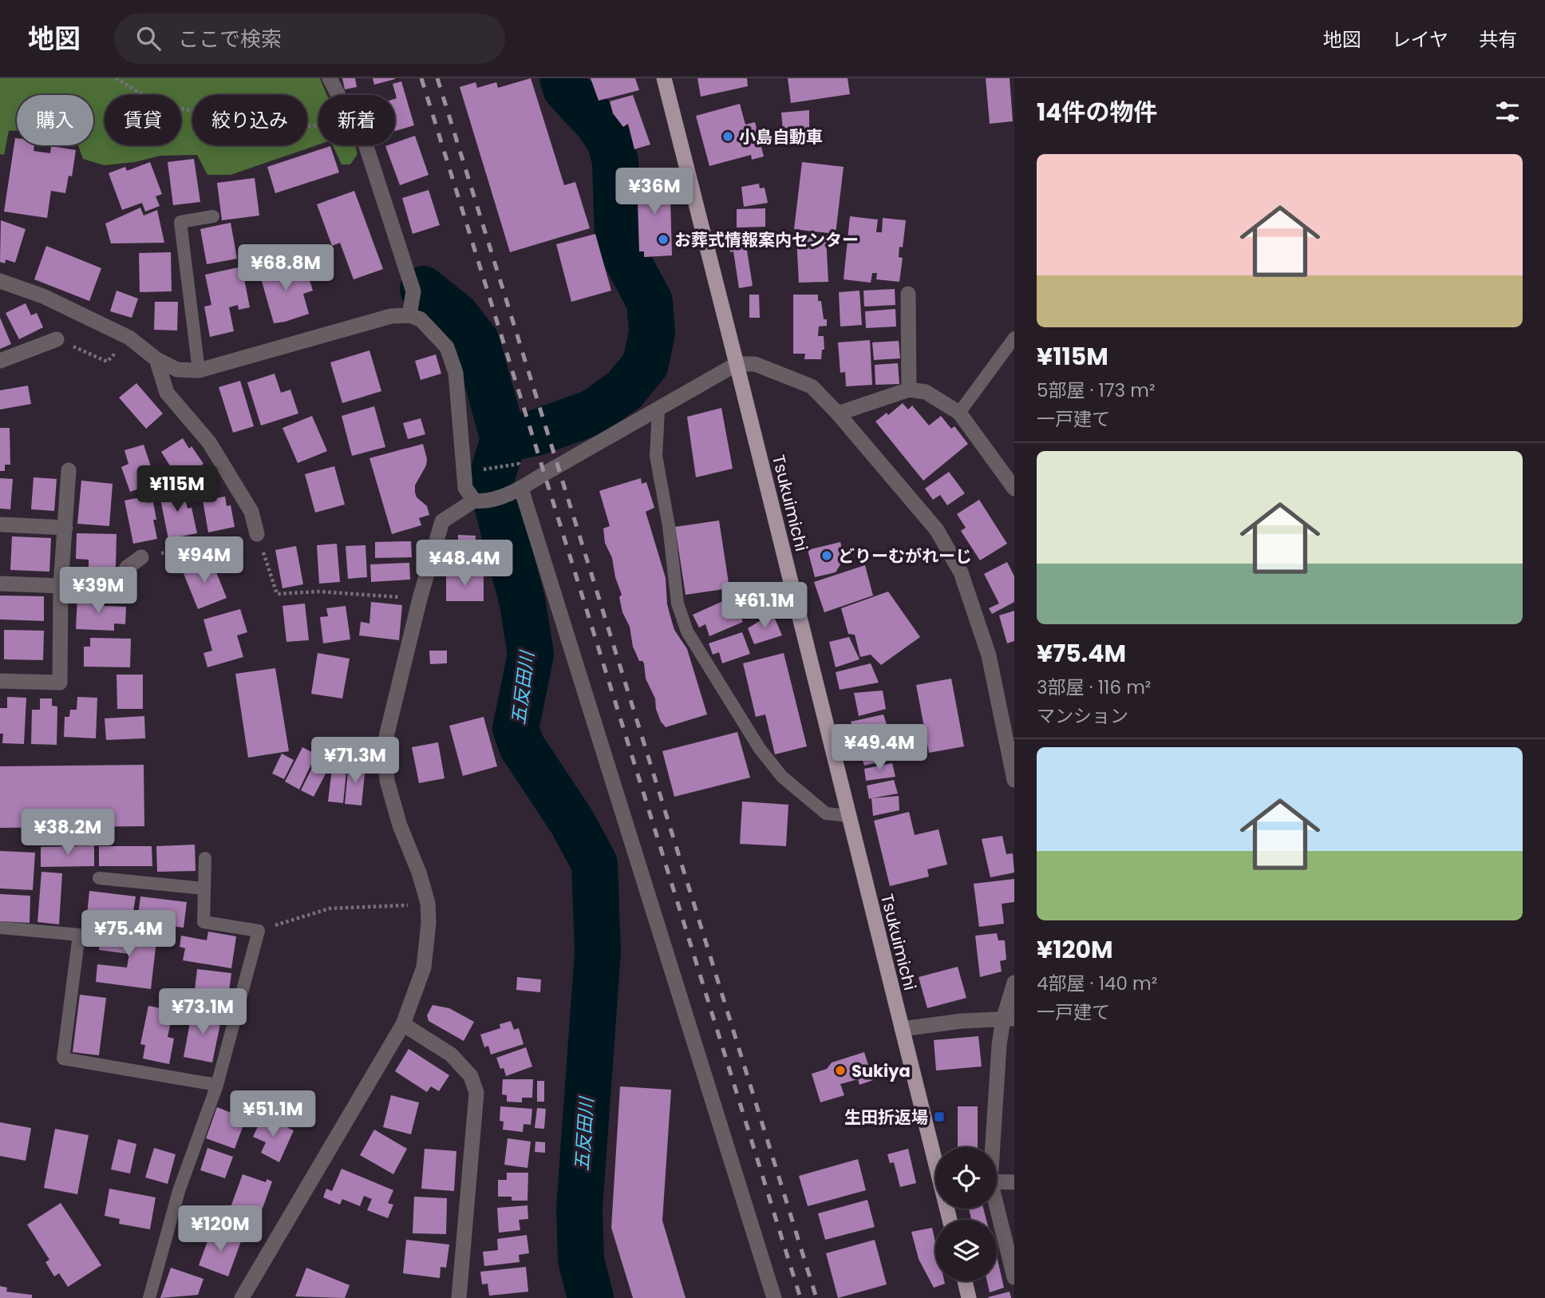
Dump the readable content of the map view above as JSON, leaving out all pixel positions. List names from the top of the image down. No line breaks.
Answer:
{"streets":{"main road":["Tsukuimichi"]},"water":["五反田川"],"places":{"other":["小島自動車","お葬式情報案内センター","どりーむがれーじ","Sukiya"],"transit":["生田折返場"]},"page":{"header":"地図","search":"ここで検索","nav":["地図","レイヤ","共有"],"heading":"14件の物件","chip":["購入","賃貸","絞り込み","新着"],"list":[{"name":"¥115M","note":"5部屋 · 173 m² · 一戸建て"},{"name":"¥75.4M","note":"3部屋 · 116 m² · マンション"},{"name":"¥120M","note":"4部屋 · 140 m² · 一戸建て"}],"price":["¥36M","¥68.8M","¥115M","¥94M","¥48.4M","¥39M","¥61.1M","¥49.4M","¥71.3M","¥38.2M","¥75.4M","¥73.1M","¥51.1M","¥120M"]}}
